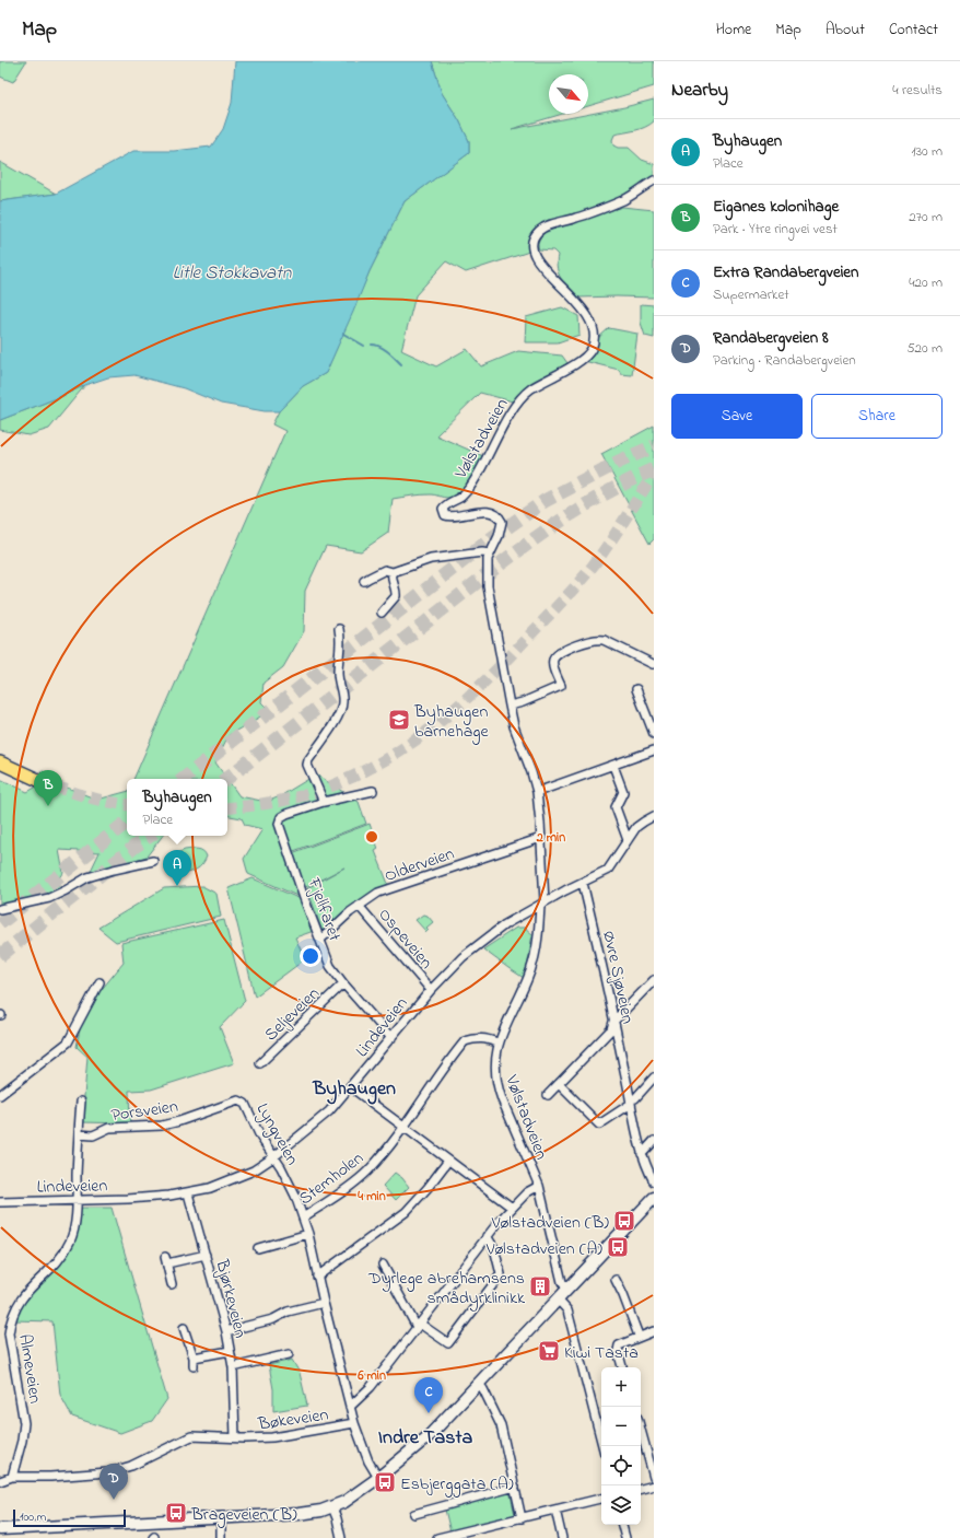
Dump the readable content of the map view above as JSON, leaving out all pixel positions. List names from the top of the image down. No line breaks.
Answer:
{"streets":{"street":["Vølstadveien","Olderveien","Fjellfaret","Ospeveien","Øvre Sjøveien","Seljeveien","Lindeveien","Porsveien","Lyngveien","Stemholen","Bjørkeveien","Almeveien","Bøkeveien"]},"crossings":[["Vølstadveien","Olderveien"],["Vølstadveien","Lindeveien"],["Vølstadveien","Stemholen"],["Olderveien","Fjellfaret"],["Olderveien","Ospeveien"],["Fjellfaret","Seljeveien"],["Fjellfaret","Lindeveien"],["Ospeveien","Lindeveien"],["Øvre Sjøveien","Lindeveien"],["Lindeveien","Lyngveien"],["Lindeveien","Bjørkeveien"],["Lindeveien","Almeveien"],["Porsveien","Lyngveien"],["Porsveien","Almeveien"],["Lyngveien","Stemholen"],["Lyngveien","Bøkeveien"],["Bjørkeveien","Bøkeveien"],["Almeveien","Bøkeveien"]],"districts":["Byhaugen","Indre Tasta"],"water":["Litle Stokkavatn"],"places":{"school or university":["Byhaugen barnehage"],"bus stop":["Vølstadveien (B)","Vølstadveien (A)","Esbjerggata (A)","Brageveien (B)"],"building":["Dyrlege abrehamsens smådyrklinikk"],"supermarket":["Kiwi Tasta"]},"scale_bar":"100 m","north":"bottom right","page":{"header":"Map","nav":["Home","Map","About","Contact"],"heading":["Nearby","4 results"],"list":[{"mark":"A","name":"Byhaugen","note":"Place","value":"130 m"},{"mark":"B","name":"Eiganes kolonihage","note":"Park · Ytre ringvei vest","value":"270 m"},{"mark":"C","name":"Extra Randabergveien","note":"Supermarket","value":"420 m"},{"mark":"D","name":"Randabergveien 8","note":"Parking · Randabergveien","value":"520 m"}],"buttons":["Save","Share"],"pins":["B","A","C","D"],"popup":["Byhaugen","Place"],"map_buttons":["+","−"],"scale":"100 m"},"rings":["2 min","4 min","6 min"]}
